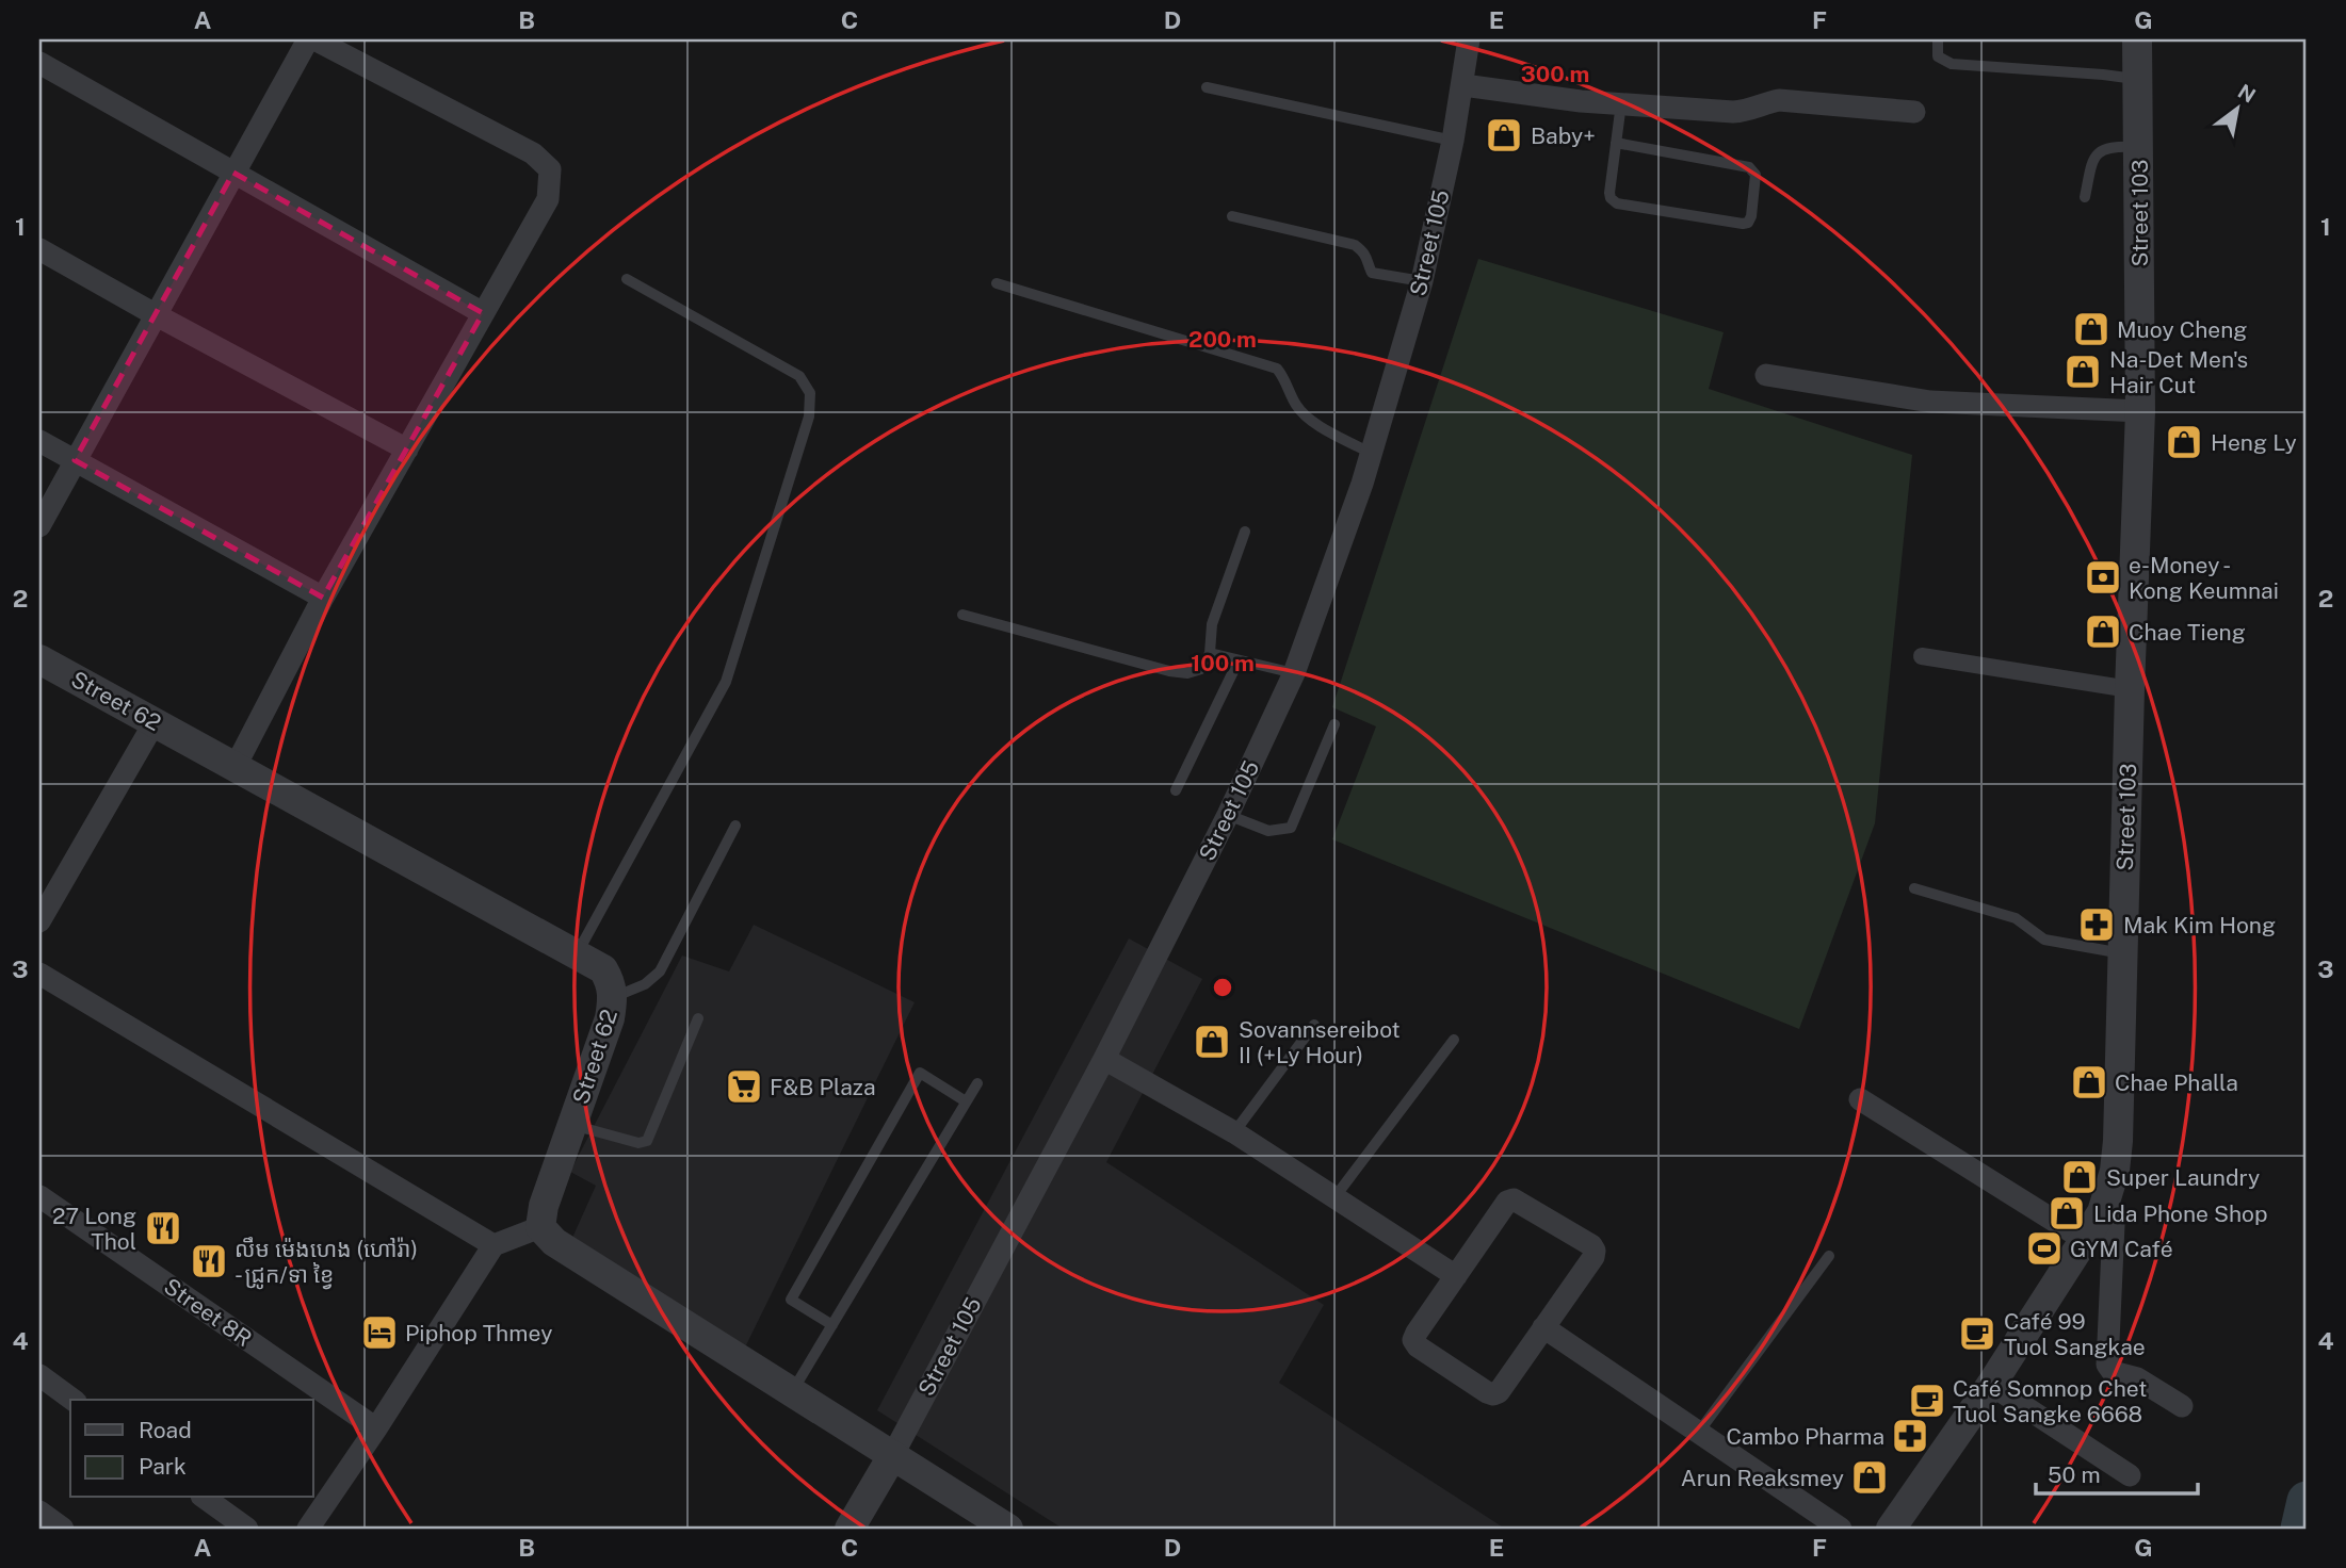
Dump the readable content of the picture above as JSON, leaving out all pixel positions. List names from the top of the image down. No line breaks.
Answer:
{"streets":{"street":["Street 103","Street 105","Street 62","Street 8R"]},"places":{"shop":["Baby+","Muoy Cheng","Na-Det Men's Hair Cut","Heng Ly","Chae Tieng","Sovannsereibot II (+Ly Hour)","Chae Phalla","Super Laundry","Lida Phone Shop","Arun Reaksmey"],"bank":["e-Money - Kong Keumnai"],"pharmacy":["Mak Kim Hong","Cambo Pharma"],"supermarket":["F&B Plaza"],"restaurant":["27 Long Thol","លឹម ម៉េងហេង (ហៅរ៉ា) - ជ្រូក/ទា ខ្វៃ"],"sports":["GYM Café"],"hotel":["Piphop Thmey"],"cafe":["Café 99 Tuol Sangkae","Café Somnop Chet Tuol Sangke 6668"]},"legend":["Road","Park"],"scale_bar":"50 m","north":"top right","grid":{"columns":["A","B","C","D","E","F","G"],"rows":["1","2","3","4"]},"rings":["300 m","200 m","100 m"]}
